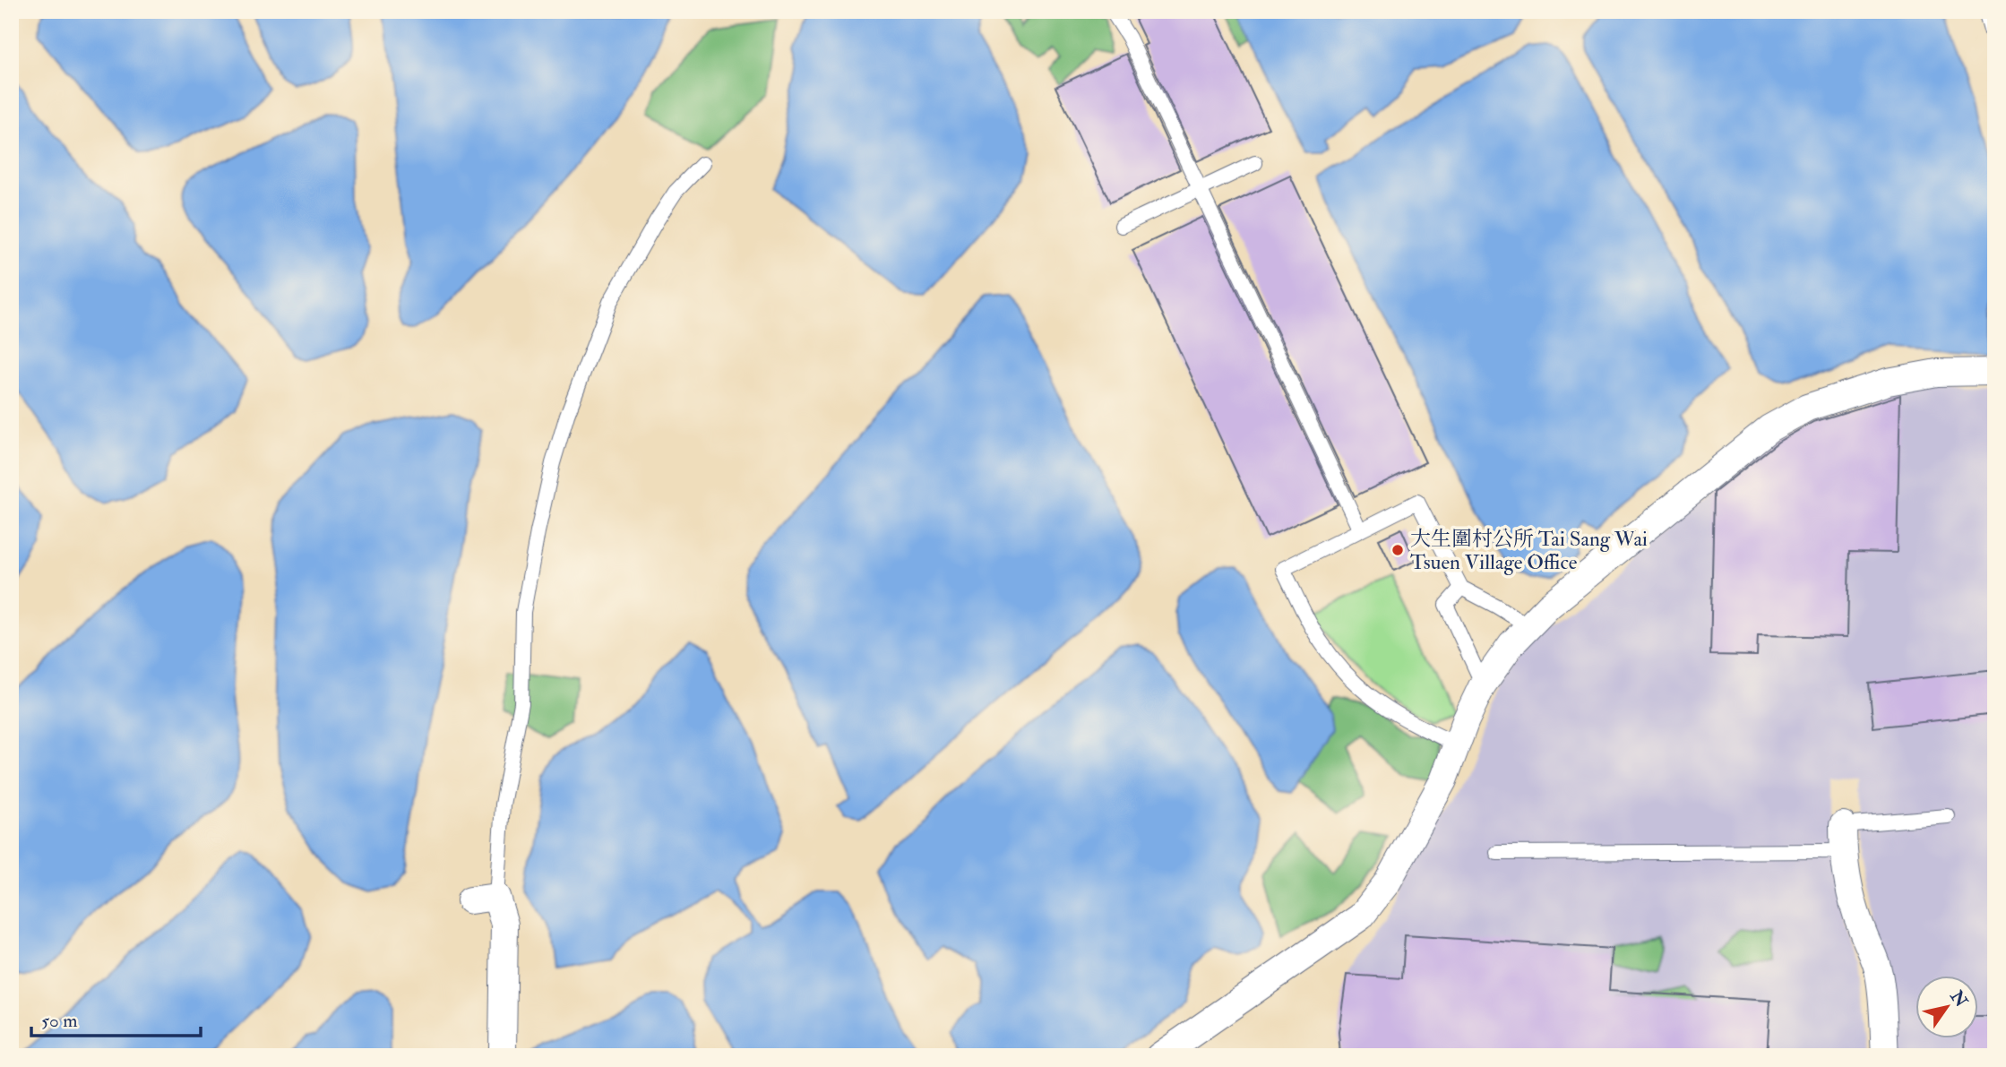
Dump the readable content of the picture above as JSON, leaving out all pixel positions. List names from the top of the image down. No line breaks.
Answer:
{"places":["大生圍村公所 Tai Sang Wai Tsuen Village Office"],"scale_bar":"50 m","north":"top right"}
